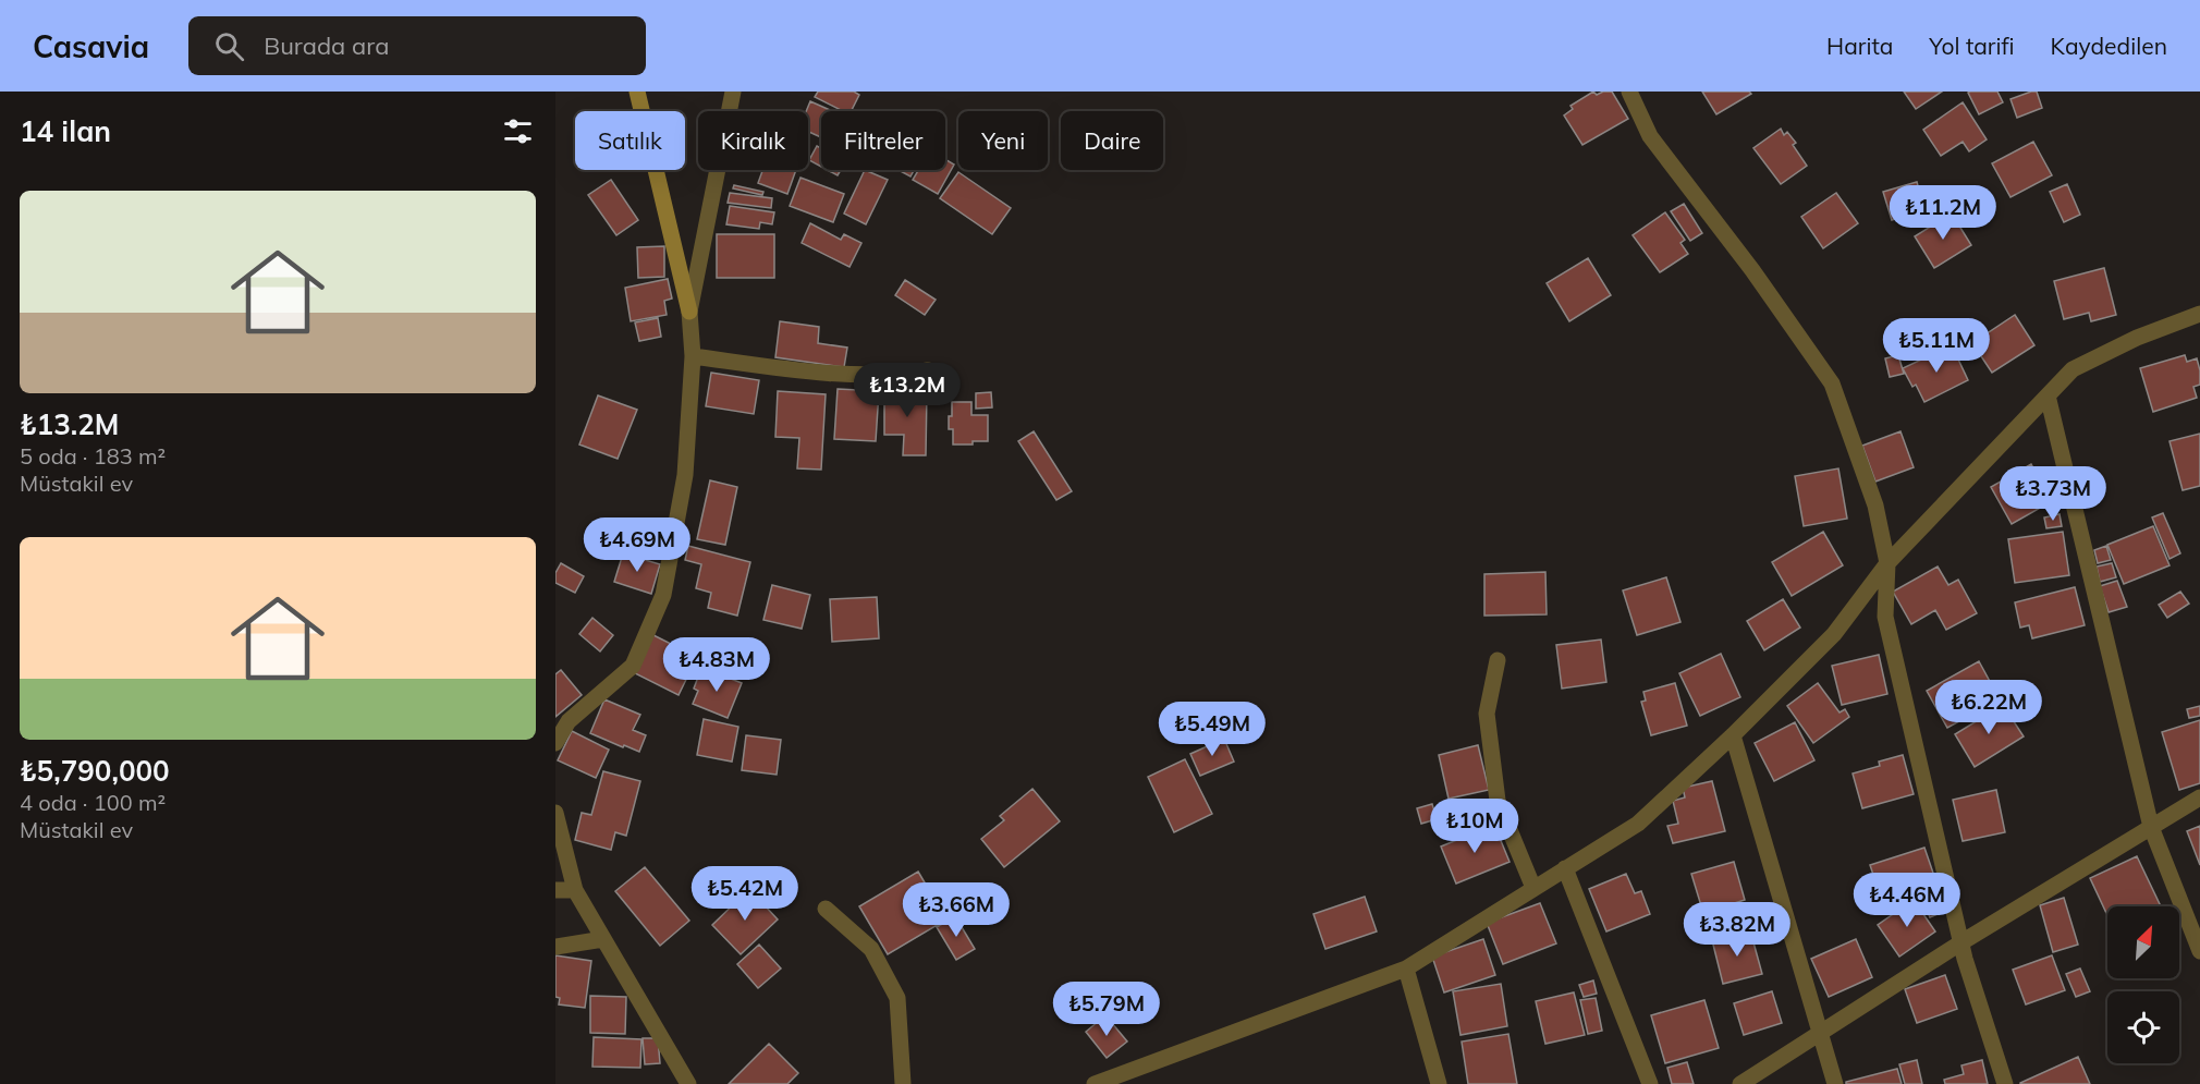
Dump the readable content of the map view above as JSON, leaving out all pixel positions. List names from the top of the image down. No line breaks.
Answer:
{"north":"top right","page":{"header":"Casavia","search":"Burada ara","nav":["Harita","Yol tarifi","Kaydedilen"],"heading":"14 ilan","chip":["Satılık","Kiralık","Filtreler","Yeni","Daire"],"list":[{"name":"₺13.2M","note":"5 oda · 183 m² · Müstakil ev"},{"name":"₺5,790,000","note":"4 oda · 100 m² · Müstakil ev"}],"price":["₺11.2M","₺5.11M","₺13.2M","₺3.73M","₺4.69M","₺4.83M","₺6.22M","₺5.49M","₺10M","₺5.42M","₺4.46M","₺3.66M","₺3.82M","₺5.79M"]}}
